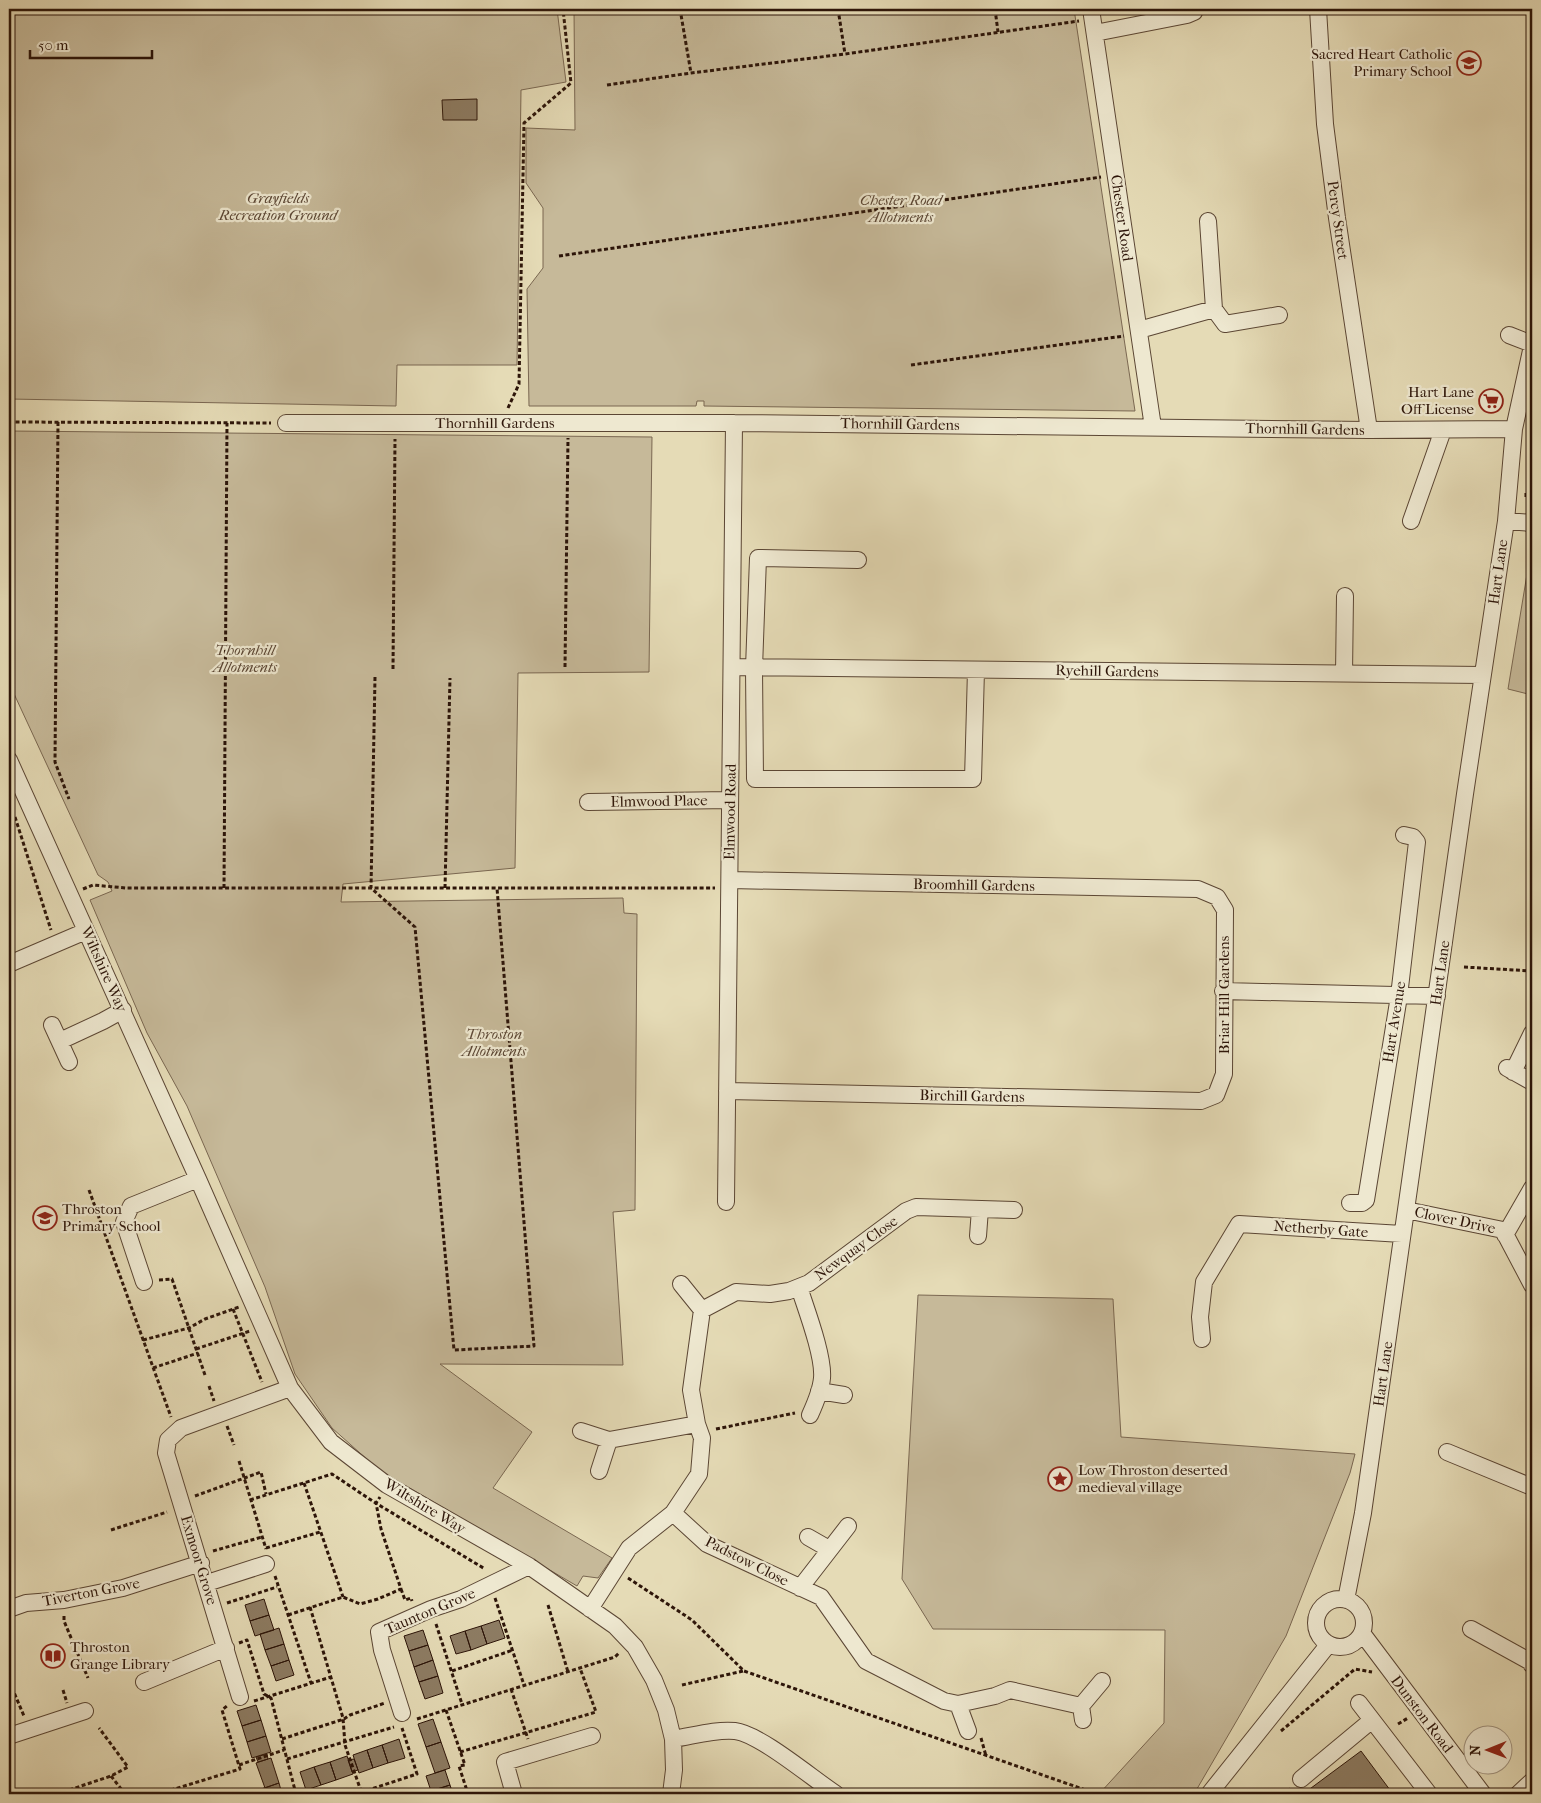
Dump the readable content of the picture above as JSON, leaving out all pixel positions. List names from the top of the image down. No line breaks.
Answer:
{"streets":{"street":["Chester Road","Percy Street","Thornhill Gardens","Hart Lane","Ryehill Gardens","Elmwood Place","Elmwood Road","Broomhill Gardens","Wiltshire Way","Briar Hill Gardens","Hart Avenue","Birchill Gardens","Clover Drive","Netherby Gate","Newquay Close","Exmoor Grove","Padstow Close","Tiverton Grove","Taunton Grove","Dunston Road"]},"crossings":[["Chester Road","Thornhill Gardens"],["Percy Street","Thornhill Gardens"],["Thornhill Gardens","Hart Lane"],["Thornhill Gardens","Elmwood Road"],["Hart Lane","Ryehill Gardens"],["Hart Lane","Clover Drive"],["Hart Lane","Netherby Gate"],["Hart Lane","Dunston Road"],["Ryehill Gardens","Elmwood Road"],["Elmwood Place","Elmwood Road"],["Elmwood Road","Broomhill Gardens"],["Elmwood Road","Birchill Gardens"],["Broomhill Gardens","Briar Hill Gardens"],["Wiltshire Way","Taunton Grove"],["Briar Hill Gardens","Birchill Gardens"],["Exmoor Grove","Tiverton Grove"]],"parks":["Grayfields Recreation Ground","Chester Road Allotments","Thornhill Allotments","Throston Allotments"],"places":{"school or university":["Sacred Heart Catholic Primary School","Throston Primary School"],"supermarket":["Hart Lane Off License"],"place":["Low Throston deserted medieval village"],"library":["Throston Grange Library"]},"scale_bar":"50 m","north":"left"}
